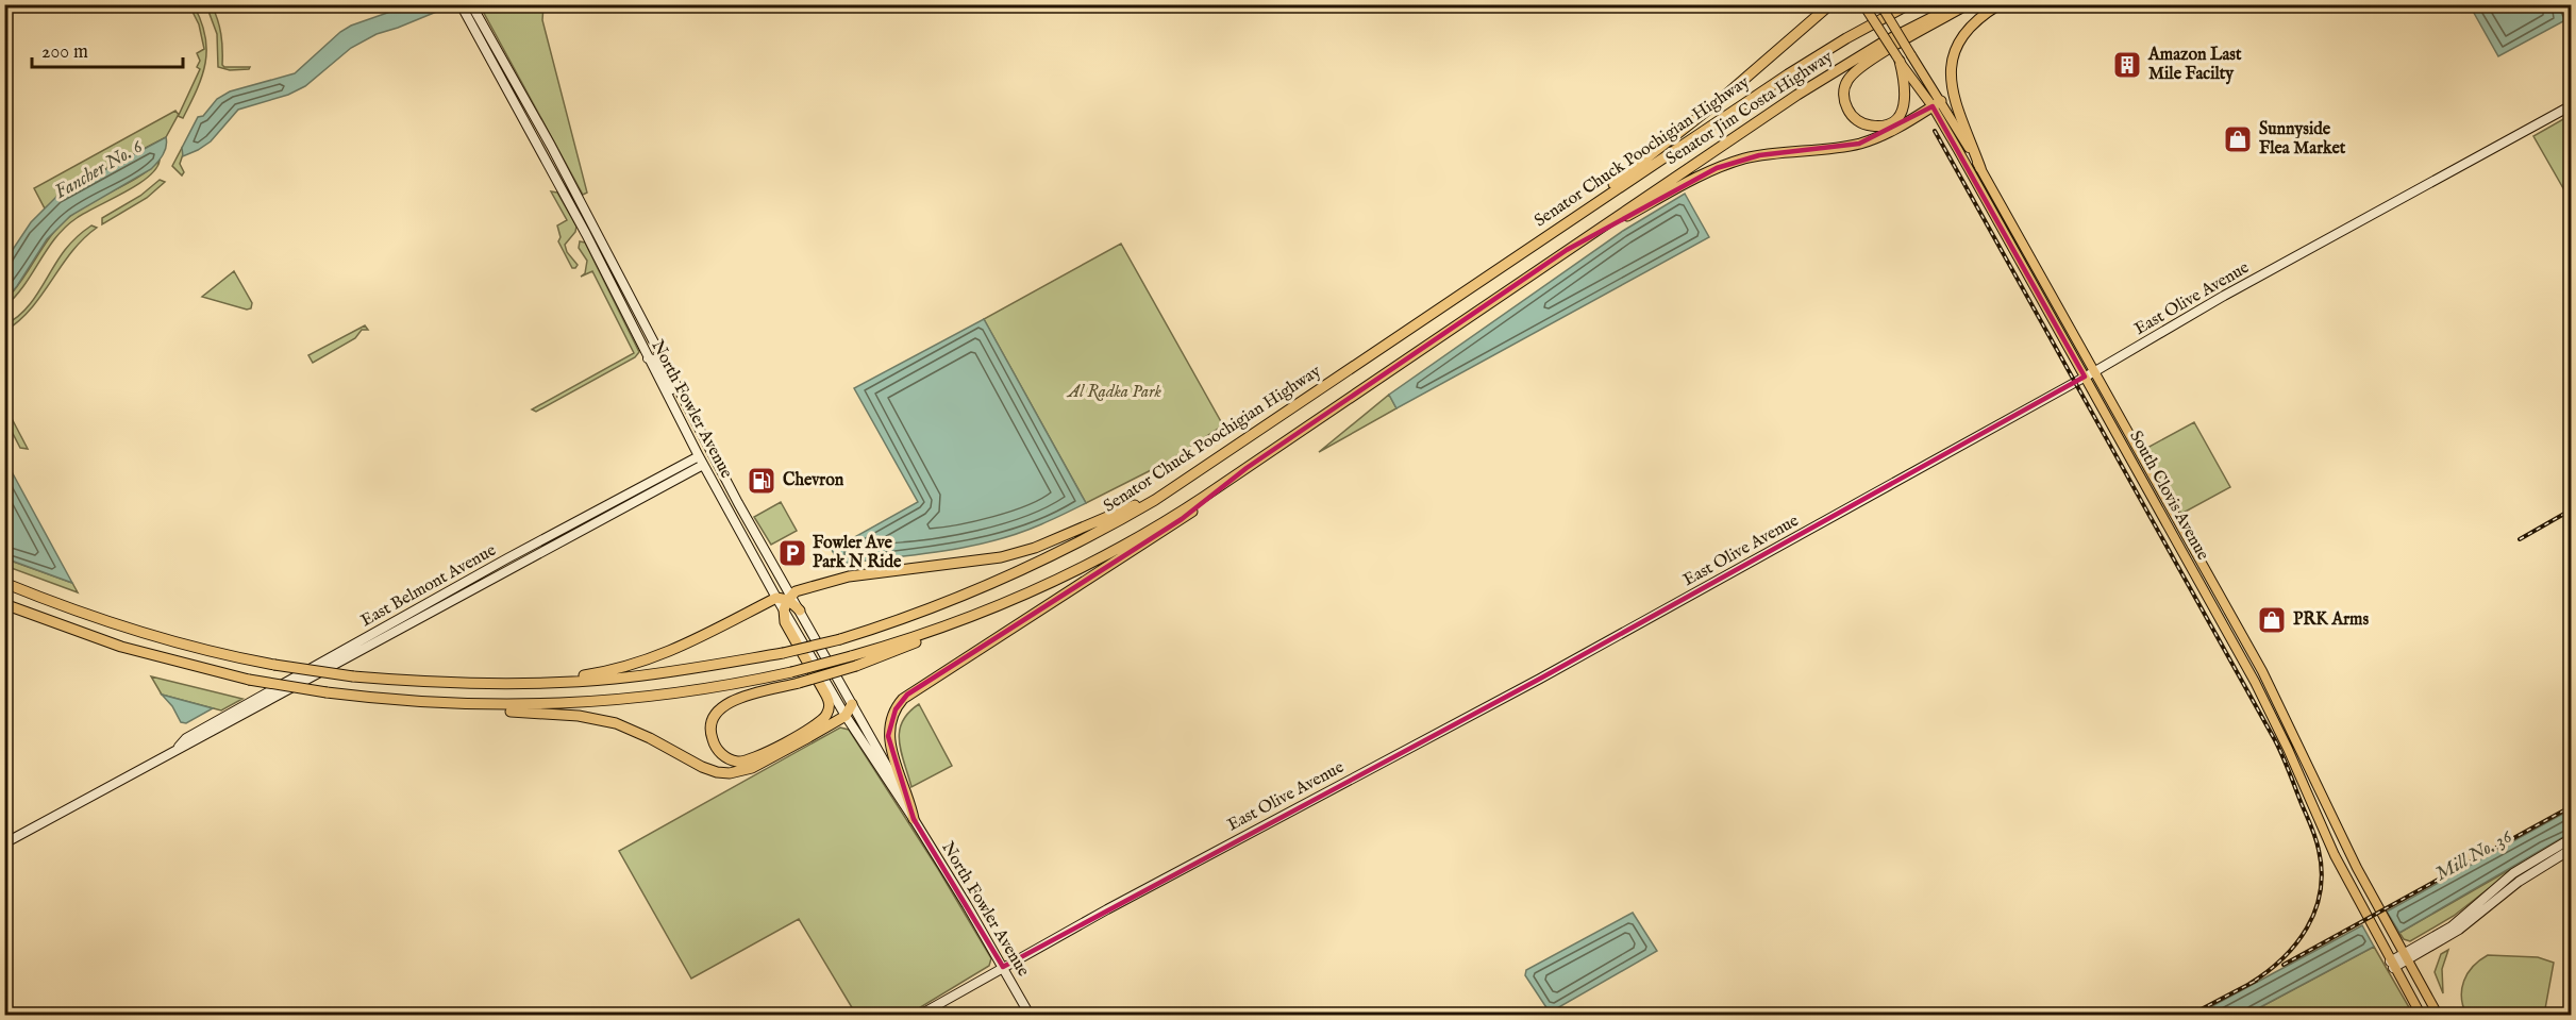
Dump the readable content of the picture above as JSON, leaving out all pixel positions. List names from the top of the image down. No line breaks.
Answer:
{"streets":{"highway":["Senator Jim Costa Highway","Senator Chuck Poochigian Highway"],"main road":["East Olive Avenue","North Fowler Avenue","South Clovis Avenue","East Belmont Avenue"]},"crossings":[["East Olive Avenue","North Fowler Avenue"],["East Olive Avenue","South Clovis Avenue"],["North Fowler Avenue","East Belmont Avenue"]],"water":["Fancher No. 6","Mill No. 36"],"parks":["Al Radka Park"],"places":{"building":["Amazon Last Mile Facilty"],"shop":["Sunnyside Flea Market","PRK Arms"],"fuel station":["Chevron"],"parking":["Fowler Ave Park N Ride"]},"scale_bar":"200 m"}
